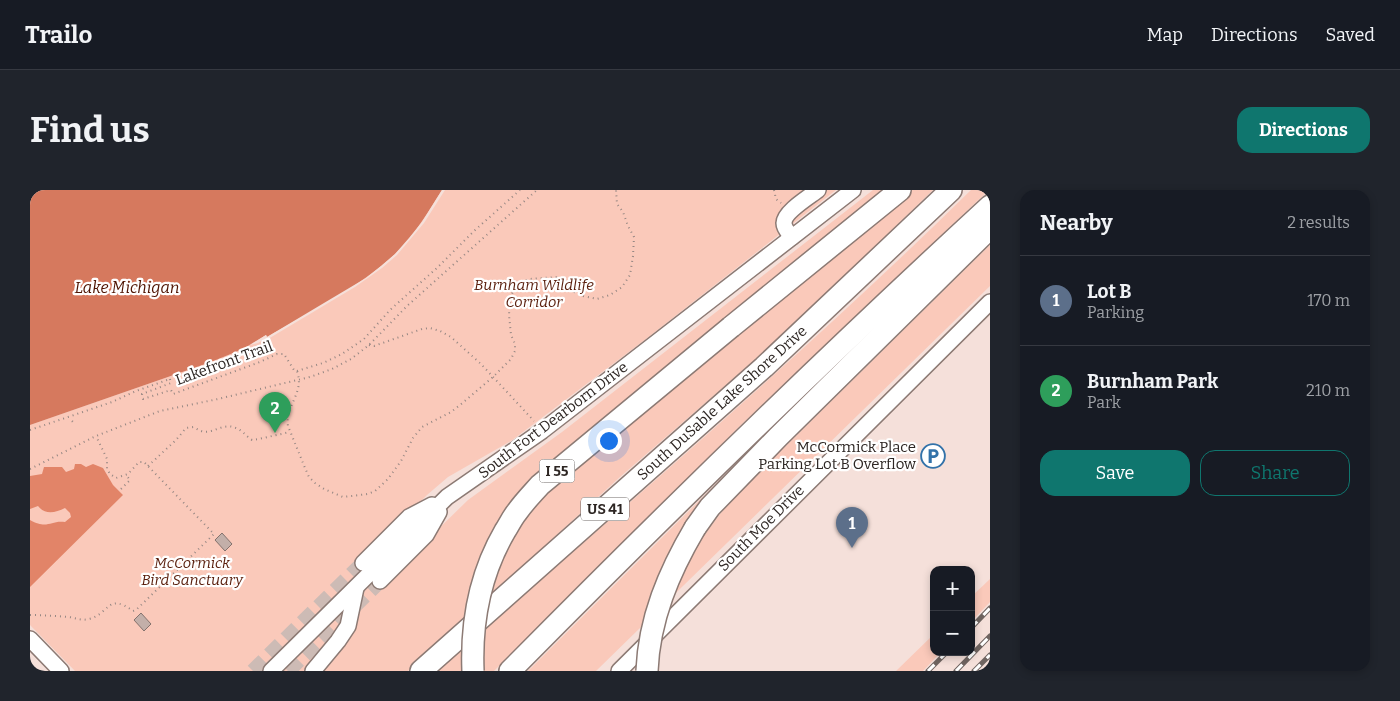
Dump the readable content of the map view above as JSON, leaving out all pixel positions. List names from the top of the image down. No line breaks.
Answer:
{"streets":{"highway":["South DuSable Lake Shore Drive","I 55","US 41"],"street":["South Fort Dearborn Drive","South Moe Drive"],"path":["Lakefront Trail"]},"water":["Lake Michigan"],"parks":["Burnham Wildlife Corridor","McCormick Bird Sanctuary"],"places":{"parking":["McCormick Place Parking Lot B Overflow"]},"page":{"header":"Trailo","nav":["Map","Directions","Saved"],"buttons":["Directions",["Save","Share"]],"title":"Find us","heading":["Nearby","2 results"],"list":[{"mark":"1","name":"Lot B","note":"Parking","value":"170 m"},{"mark":"2","name":"Burnham Park","note":"Park","value":"210 m"}],"pins":["2","1"],"map_buttons":["+","−"]}}
